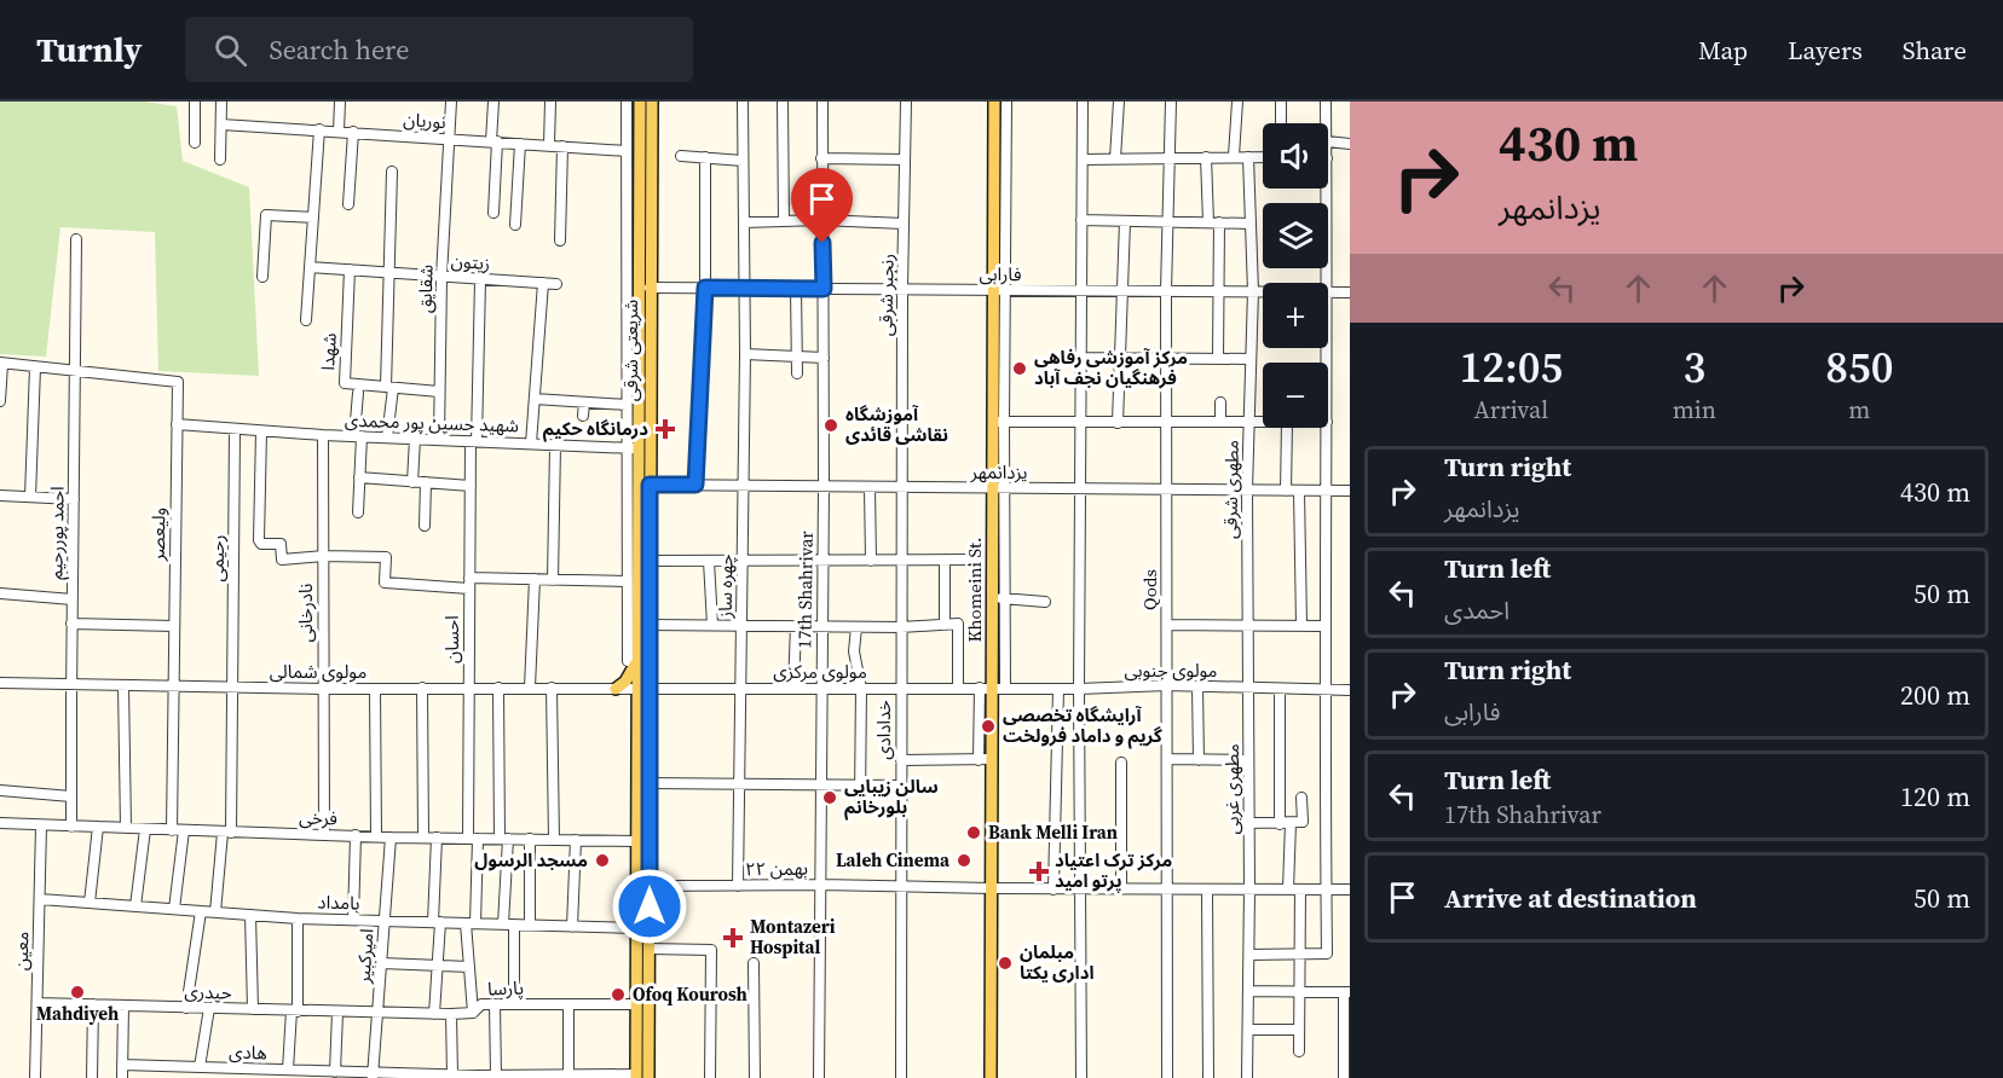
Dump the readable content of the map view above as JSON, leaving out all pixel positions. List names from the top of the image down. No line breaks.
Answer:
{"streets":{"main road":["شریعتی شرقی","Khomeini St."],"street":["نوریان","زیتون","فارابی","شقایق","رنجبر شرقی","شهدا","شهید حسین پور محمدی","یزدانمهر","مطهری شرقی","احمد پوررحیم","ولیعصر","رحیمی","چهره ساز","17th Shahrivar","Qods","نادرخانی","احسان","مولوی جنوبی","مولوی شمالی","مولوی مرکزی","خدادادی","مطهری غربی","فرخی","۲۲ بهمن","بامداد","معین","امیرکبیر","پارسا","حیدری","هادی"]},"crossings":[["نوریان","شقایق"],["نوریان","شریعتی شرقی"],["زیتون","شقایق"],["زیتون","شهدا"],["زیتون","احسان"],["فارابی","رنجبر شرقی"],["فارابی","شریعتی شرقی"],["فارابی","مطهری شرقی"],["فارابی","چهره ساز"],["فارابی","17th Shahrivar"],["فارابی","Khomeini St."],["فارابی","Qods"],["شقایق","شهدا"],["شقایق","شهید حسین پور محمدی"],["رنجبر شرقی","یزدانمهر"],["رنجبر شرقی","خدادادی"],["شریعتی شرقی","شهید حسین پور محمدی"],["شریعتی شرقی","یزدانمهر"],["شریعتی شرقی","مولوی شمالی"],["شریعتی شرقی","مولوی مرکزی"],["شریعتی شرقی","فرخی"],["شریعتی شرقی","۲۲ بهمن"],["شریعتی شرقی","بامداد"],["شریعتی شرقی","پارسا"],["شریعتی شرقی","هادی"],["شهید حسین پور محمدی","ولیعصر"],["شهید حسین پور محمدی","رحیمی"],["شهید حسین پور محمدی","نادرخانی"],["شهید حسین پور محمدی","احسان"],["یزدانمهر","مطهری شرقی"],["یزدانمهر","چهره ساز"],["یزدانمهر","17th Shahrivar"],["یزدانمهر","Khomeini St."],["یزدانمهر","Qods"],["یزدانمهر","خدادادی"],["مطهری شرقی","مولوی جنوبی"],["مطهری شرقی","مطهری غربی"],["احمد پوررحیم","ولیعصر"],["احمد پوررحیم","مولوی شمالی"],["احمد پوررحیم","فرخی"],["ولیعصر","مولوی شمالی"],["ولیعصر","فرخی"],["رحیمی","مولوی شمالی"],["رحیمی","فرخی"],["رحیمی","بامداد"],["چهره ساز","مولوی مرکزی"],["چهره ساز","۲۲ بهمن"],["17th Shahrivar","مولوی مرکزی"],["17th Shahrivar","۲۲ بهمن"],["Khomeini St.","مولوی جنوبی"],["Khomeini St.","مولوی مرکزی"],["Khomeini St.","۲۲ بهمن"],["Qods","مولوی جنوبی"],["Qods","۲۲ بهمن"],["نادرخانی","مولوی شمالی"],["نادرخانی","فرخی"],["احسان","مولوی شمالی"],["احسان","فرخی"],["احسان","بامداد"],["احسان","پارسا"],["مولوی جنوبی","مولوی مرکزی"],["مولوی جنوبی","مطهری غربی"],["مولوی شمالی","مولوی مرکزی"],["مولوی مرکزی","خدادادی"],["خدادادی","۲۲ بهمن"],["مطهری غربی","۲۲ بهمن"],["فرخی","معین"],["فرخی","امیرکبیر"],["بامداد","معین"],["بامداد","امیرکبیر"],["معین","حیدری"],["امیرکبیر","پارسا"],["امیرکبیر","حیدری"],["امیرکبیر","هادی"],["پارسا","حیدری"]],"places":{"other":["مرکز آموزشی رفاهی فرهنگیان نجف آباد","آموزشگاه نقاشی قائدی","آرایشگاه تخصصی گریم و داماد فرولخت","سالن زیبایی بلورخانم","Bank Melli Iran","مسجد الرسول","Laleh Cinema","مبلمان اداری یکتا","Mahdiyeh","Ofoq Kourosh"],"health":["درمانگاه حکیم","مرکز ترک اعتیاد پرتو امید","Montazeri Hospital"]},"page":{"header":"Turnly","search":"Search here","nav":["Map","Layers","Share"],"turn":["430 m","یزدانمهر"],"map_buttons":["+","−"],"eta":["12:05","Arrival","3","min","850","m"],"list":[{"name":"Turn right","note":"یزدانمهر","value":"430 m"},{"name":"Turn left","note":"احمدی","value":"50 m"},{"name":"Turn right","note":"فارابی","value":"200 m"},{"name":"Turn left","note":"17th Shahrivar","value":"120 m"},{"name":"Arrive at destination","value":"50 m"}]}}
